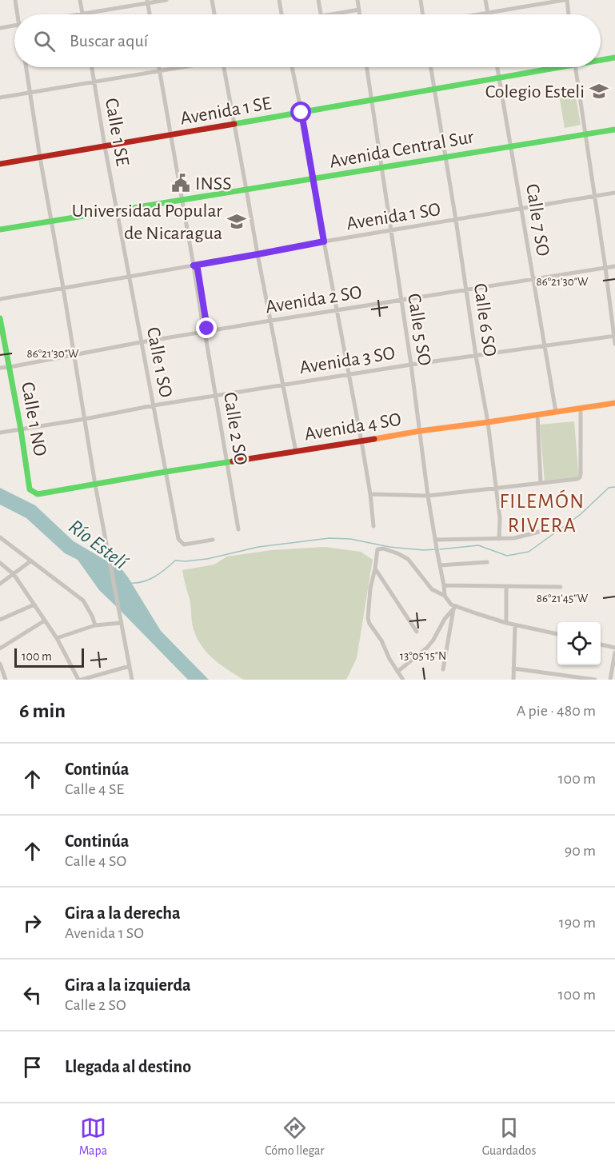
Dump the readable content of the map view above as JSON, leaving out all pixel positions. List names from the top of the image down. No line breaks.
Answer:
{"streets":{"street":["Avenida 1 SE","Calle 1 SE","Avenida Central Sur","Avenida 1 SO","Calle 7 SO","Avenida 2 SO","Calle 6 SO","Calle 5 SO","Avenida 3 SO","Calle 1 SO","Calle 1 NO","Avenida 4 SO","Calle 2 SO"]},"crossings":[["Avenida 1 SE","Calle 1 SE"],["Avenida 1 SE","Calle 7 SO"],["Avenida 1 SE","Calle 6 SO"],["Avenida 1 SE","Calle 5 SO"],["Avenida 1 SE","Calle 2 SO"],["Calle 1 SE","Avenida Central Sur"],["Calle 1 SE","Calle 1 SO"],["Avenida Central Sur","Calle 7 SO"],["Avenida Central Sur","Calle 6 SO"],["Avenida Central Sur","Calle 5 SO"],["Avenida Central Sur","Calle 1 SO"],["Avenida Central Sur","Calle 2 SO"],["Avenida 1 SO","Calle 7 SO"],["Avenida 1 SO","Calle 6 SO"],["Avenida 1 SO","Calle 5 SO"],["Avenida 1 SO","Calle 1 SO"],["Avenida 1 SO","Calle 2 SO"],["Calle 7 SO","Avenida 2 SO"],["Calle 7 SO","Avenida 3 SO"],["Calle 7 SO","Avenida 4 SO"],["Avenida 2 SO","Calle 6 SO"],["Avenida 2 SO","Calle 5 SO"],["Avenida 2 SO","Calle 1 SO"],["Avenida 2 SO","Calle 1 NO"],["Avenida 2 SO","Calle 2 SO"],["Calle 6 SO","Avenida 3 SO"],["Calle 6 SO","Avenida 4 SO"],["Calle 5 SO","Avenida 3 SO"],["Calle 5 SO","Avenida 4 SO"],["Avenida 3 SO","Calle 1 SO"],["Avenida 3 SO","Calle 1 NO"],["Avenida 3 SO","Calle 2 SO"],["Calle 1 SO","Avenida 4 SO"],["Calle 1 NO","Avenida 4 SO"],["Avenida 4 SO","Calle 2 SO"]],"districts":["FILEMÓN RIVERA"],"water":["Río Estelí"],"places":{"school or university":["Colegio Esteli","Universidad Popular de Nicaragua"],"public building":["INSS"]},"scale_bar":"100 m","page":{"search":"Buscar aquí","scale":"100 m","heading":["6 min","A pie · 480 m"],"list":[["Continúa","Calle 4 SE","100 m"],["Continúa","Calle 4 SO","90 m"],["Gira a la derecha","Avenida 1 SO","190 m"],["Gira a la izquierda","Calle 2 SO","100 m"],"Llegada al destino"],"nav":["Mapa","Cómo llegar","Guardados"]},"coordinates":["86°21'30\"W","86°21'45\"W","13°05'15\"N"]}
